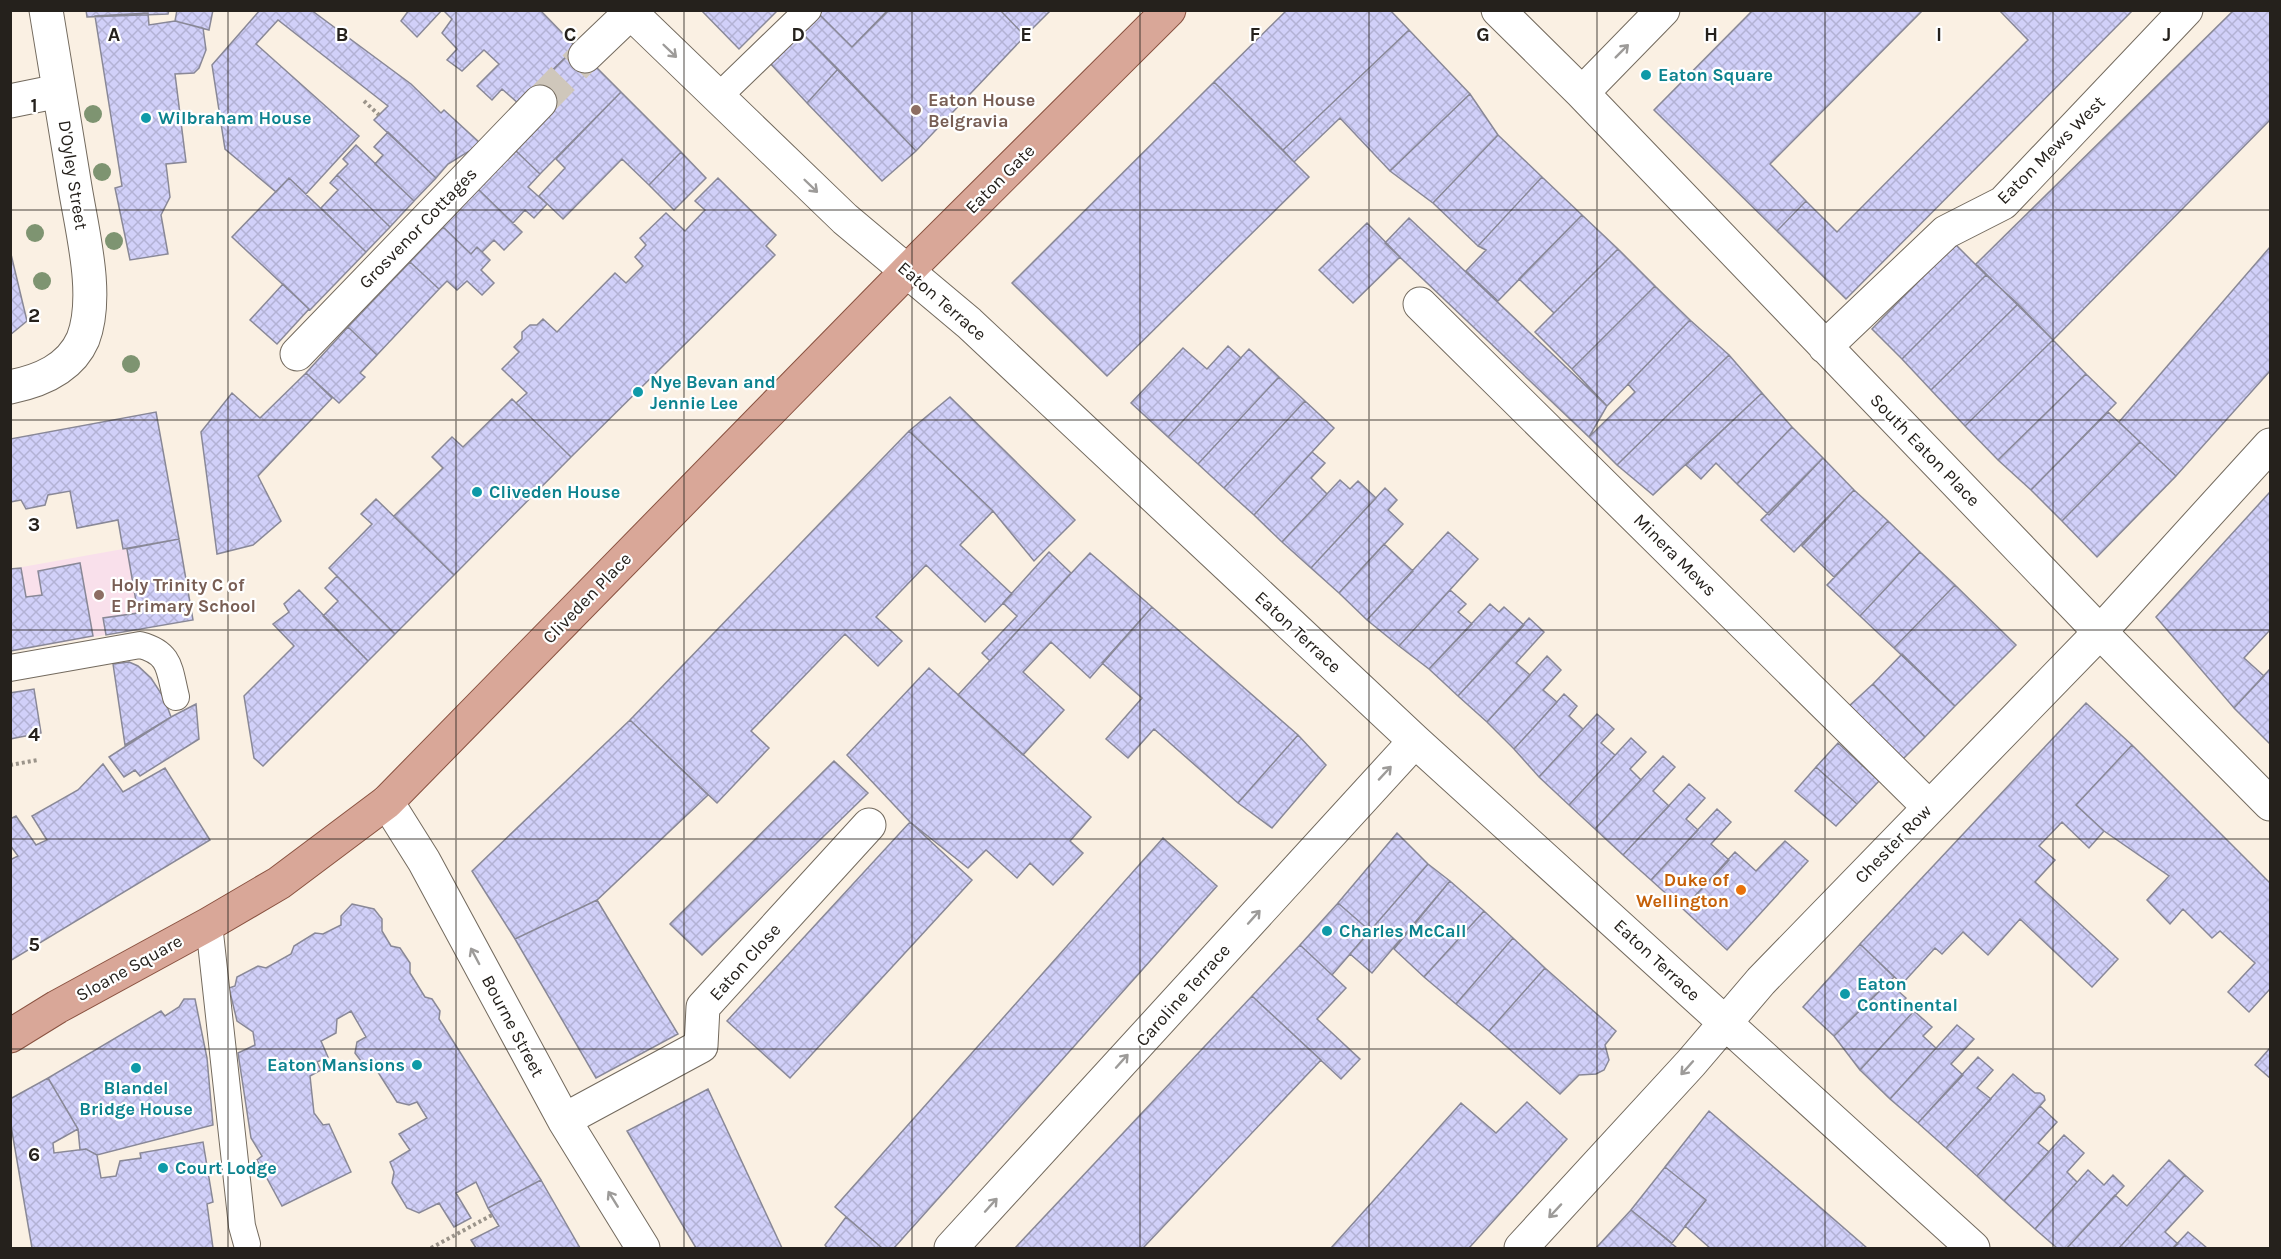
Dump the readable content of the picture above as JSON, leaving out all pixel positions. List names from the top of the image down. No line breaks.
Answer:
{"streets":{"main road":["Eaton Gate","Cliveden Place","Sloane Square"],"street":["Eaton Mews West","D'Oyley Street","Grosvenor Cottages","Eaton Terrace","South Eaton Place","Minera Mews","Chester Row","Eaton Close","Caroline Terrace","Bourne Street"]},"crossings":[["Eaton Mews West","South Eaton Place"],["Eaton Gate","Eaton Terrace"],["Eaton Gate","Cliveden Place"],["Eaton Terrace","Cliveden Place"],["Eaton Terrace","Chester Row"],["Eaton Terrace","Caroline Terrace"],["South Eaton Place","Chester Row"],["Minera Mews","Chester Row"],["Cliveden Place","Sloane Square"],["Cliveden Place","Bourne Street"],["Eaton Close","Bourne Street"]],"one_way":["Caroline Terrace","Bourne Street"],"places":["Eaton Square","Eaton House Belgravia","Wilbraham House","Nye Bevan and Jennie Lee","Cliveden House","Holy Trinity C of E Primary School","Duke of Wellington","Charles McCall","Eaton Continental","Eaton Mansions","Blandel Bridge House","Court Lodge"],"grid":{"columns":["A","B","C","D","E","F","G","H","I","J"],"rows":["1","2","3","4","5","6"]}}
